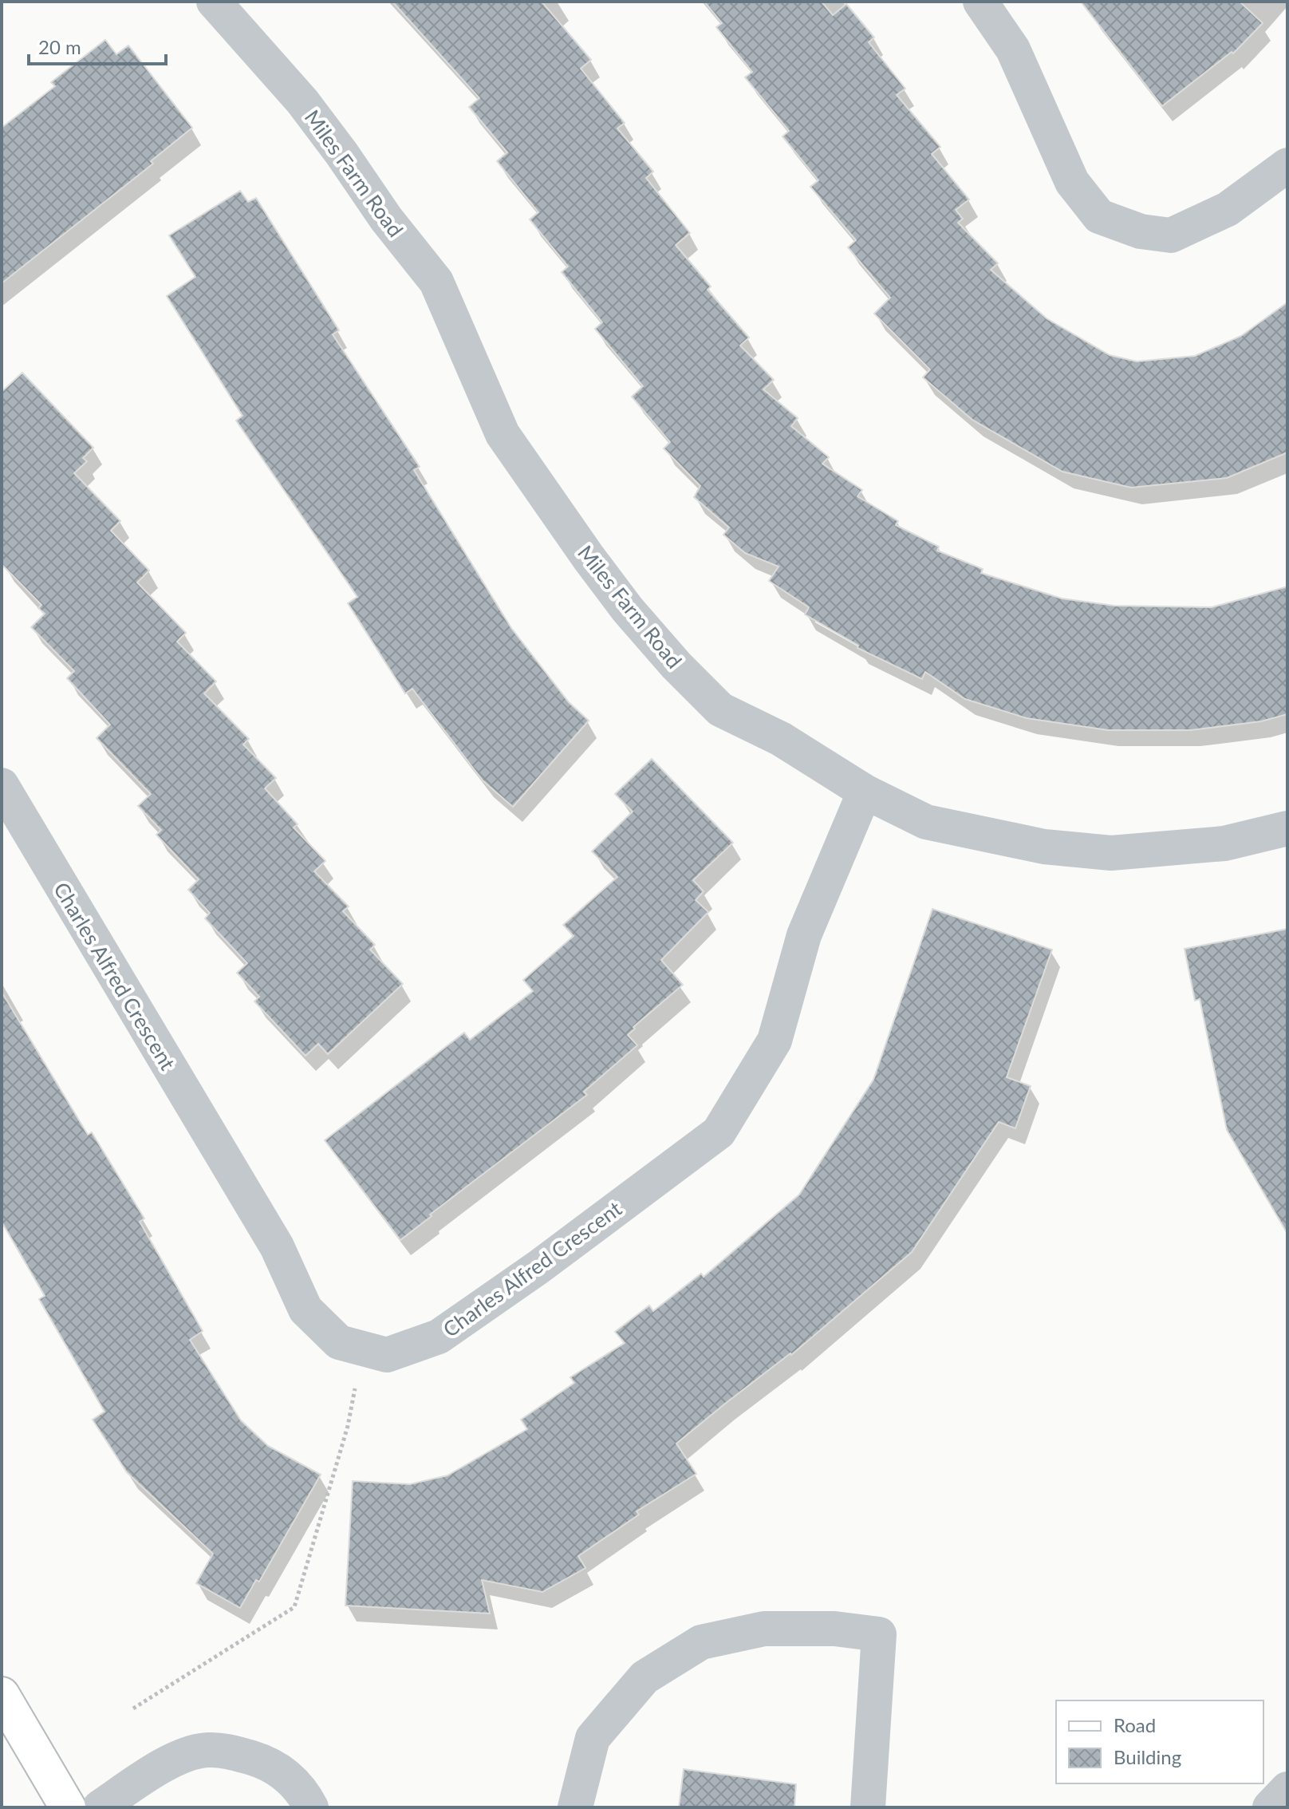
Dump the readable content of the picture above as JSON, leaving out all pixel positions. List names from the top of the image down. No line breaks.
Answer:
{"streets":{"street":["Miles Farm Road","Charles Alfred Crescent"]},"crossings":[["Miles Farm Road","Charles Alfred Crescent"]],"legend":["Road","Building"],"scale_bar":"20 m"}
